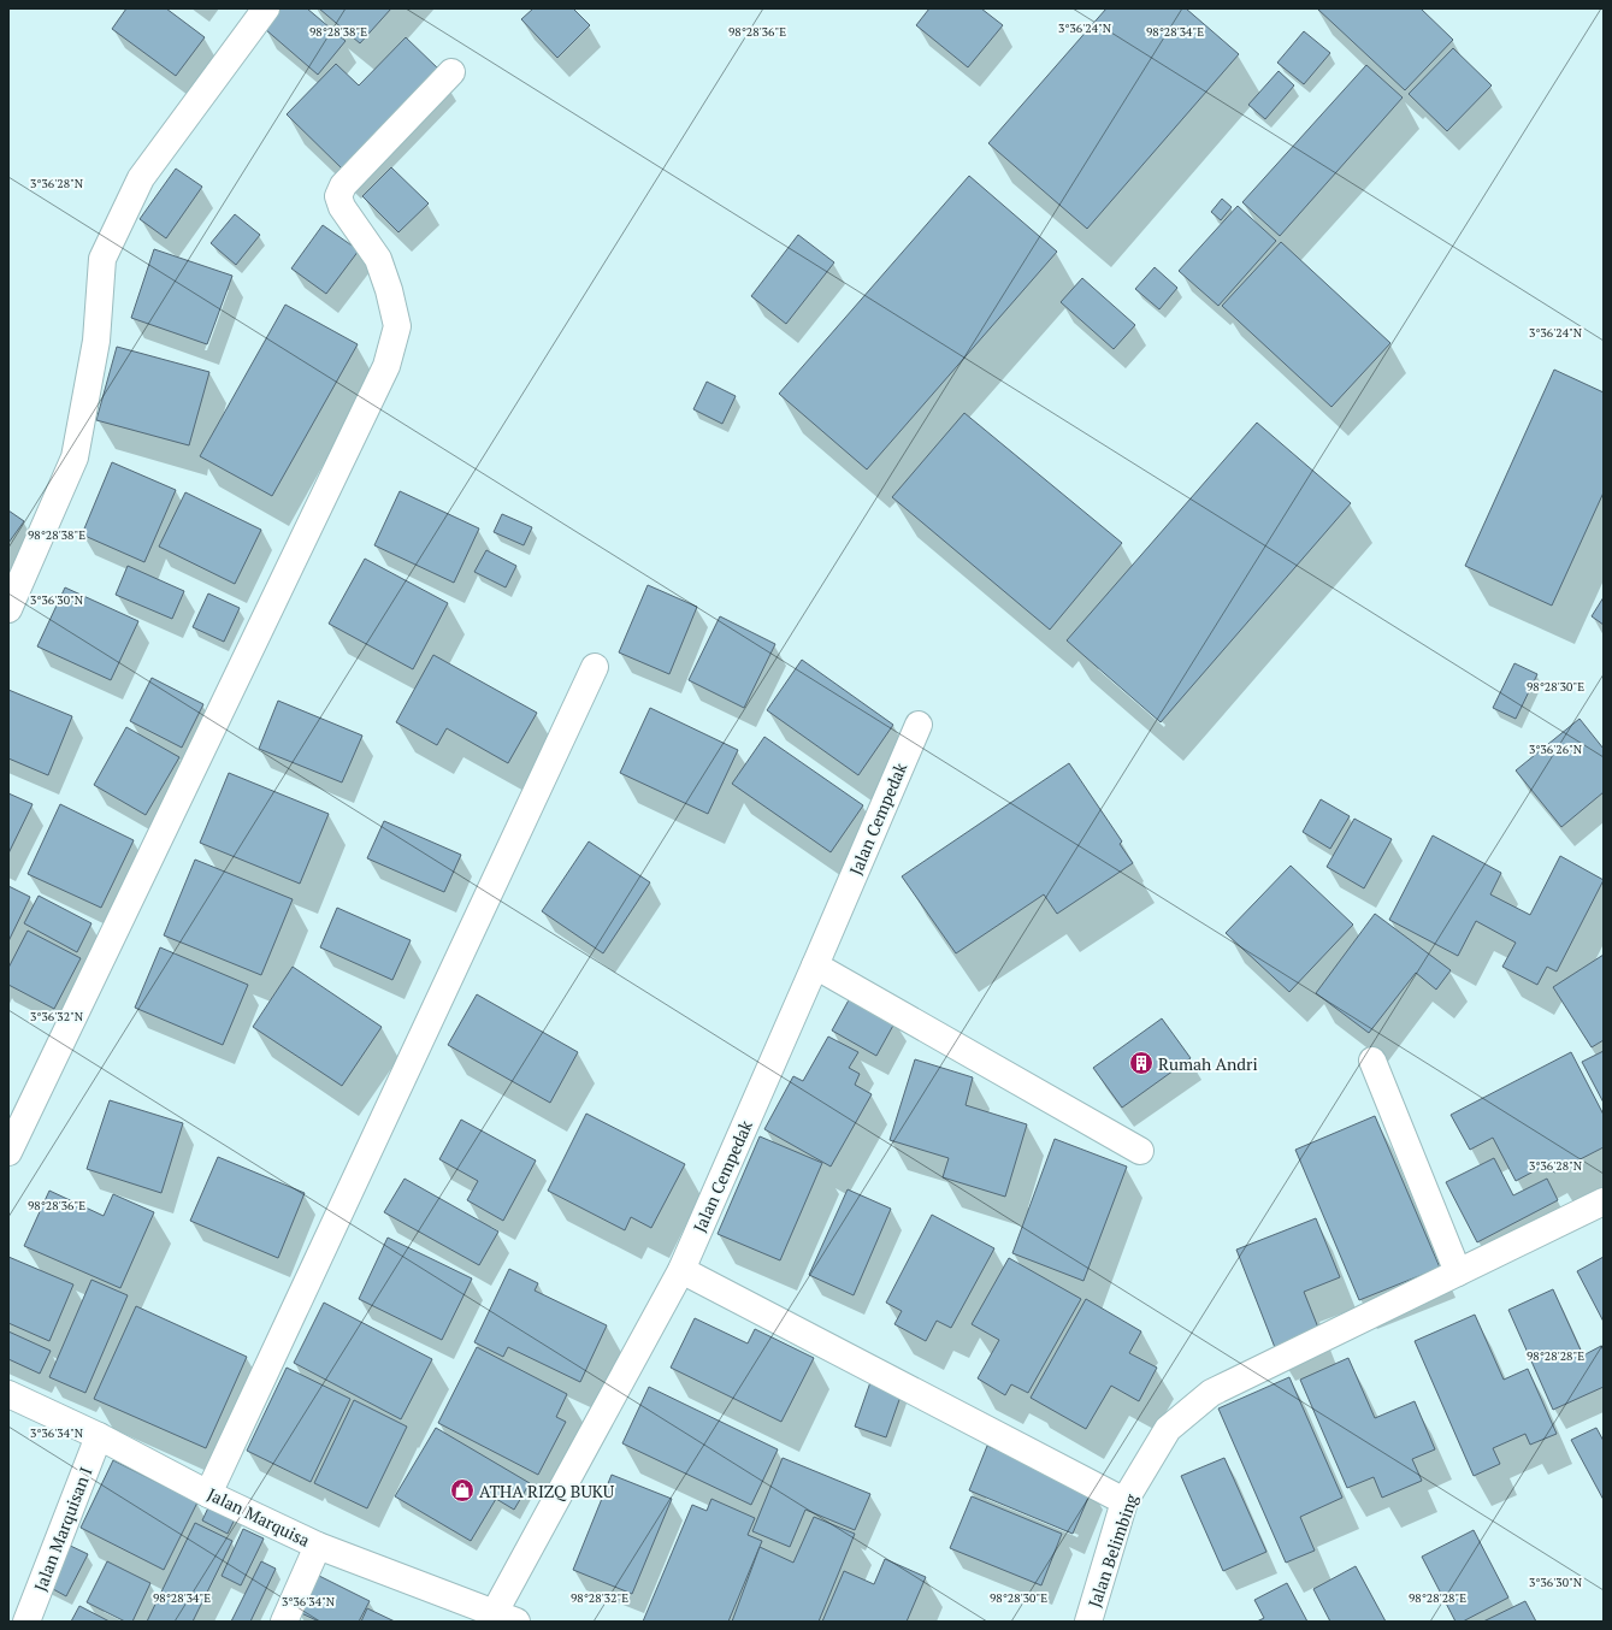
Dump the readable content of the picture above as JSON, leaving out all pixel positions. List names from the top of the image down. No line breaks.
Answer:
{"streets":{"street":["Jalan Cempedak","Jalan Marquisa","Jalan Marquisan I","Jalan Belimbing"]},"crossings":[["Jalan Cempedak","Jalan Marquisa"],["Jalan Marquisa","Jalan Marquisan I"]],"places":{"building":["Rumah Andri"],"shop":["ATHA RIZQ BUKU"]},"coordinates":["3°36'24\"N","98°28'38\"E","98°28'36\"E","98°28'34\"E","3°36'28\"N","3°36'30\"N","98°28'30\"E","3°36'26\"N","3°36'32\"N","98°28'28\"E","3°36'34\"N","98°28'32\"E"]}
